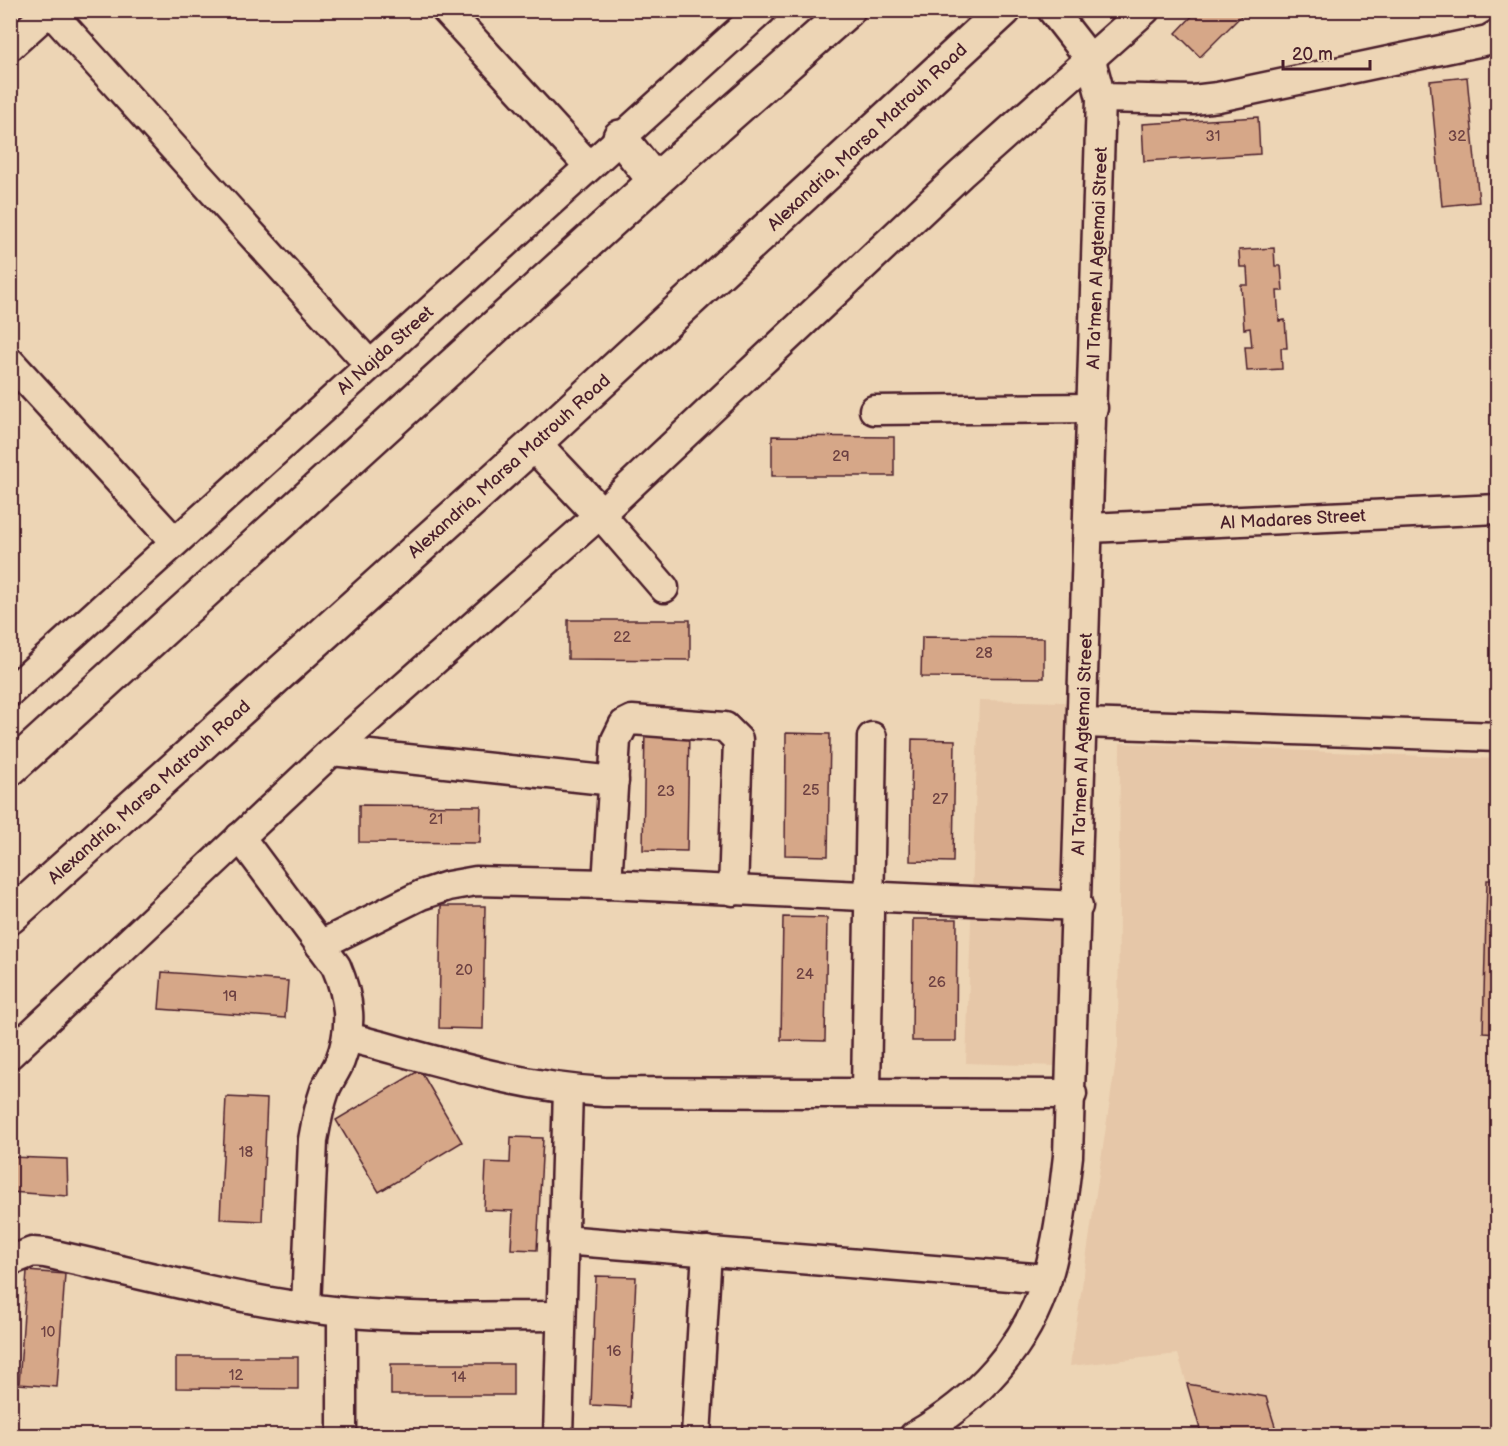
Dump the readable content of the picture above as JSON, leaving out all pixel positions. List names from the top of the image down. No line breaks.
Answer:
{"streets":{"main road":["Alexandria, Marsa Matrouh Road"],"street":["Al Ta'men Al Agtemai Street","Al Najda Street","Al Madares Street"]},"crossings":[["Al Ta'men Al Agtemai Street","Al Madares Street"]],"house_numbers":["31","32","29","22","28","25","23","27","21","20","24","26","19","18","10","16","12","14"],"scale_bar":"20 m"}
